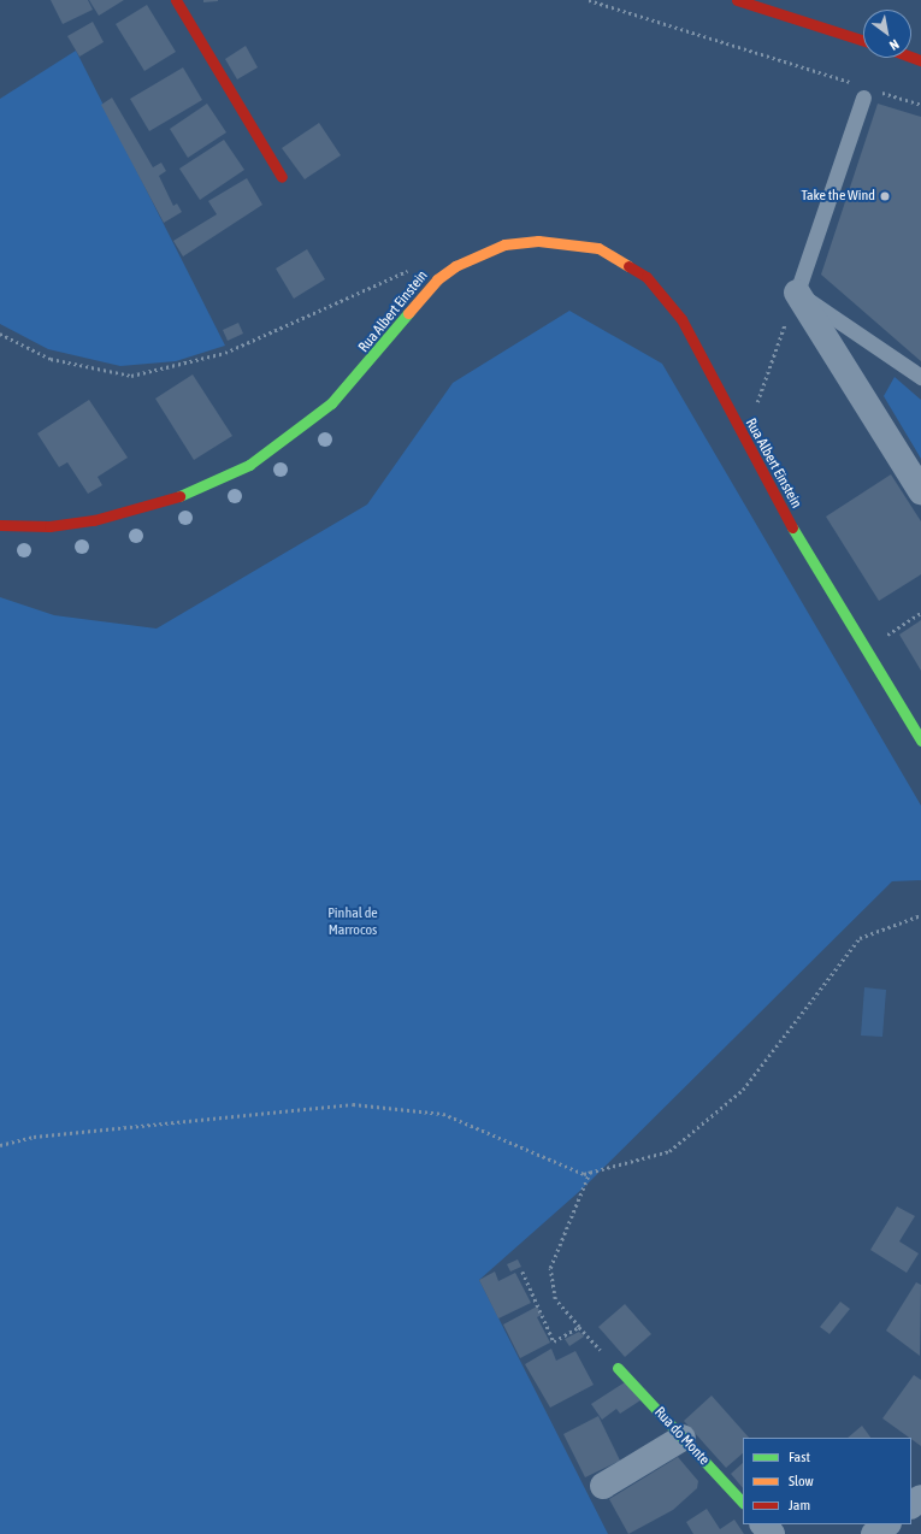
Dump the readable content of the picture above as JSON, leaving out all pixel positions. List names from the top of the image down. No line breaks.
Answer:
{"streets":{"street":["Rua Albert Einstein","Rua do Monte"]},"parks":["Pinhal de Marrocos"],"places":["Take the Wind"],"legend":["Fast","Slow","Jam"],"north":"bottom right"}
